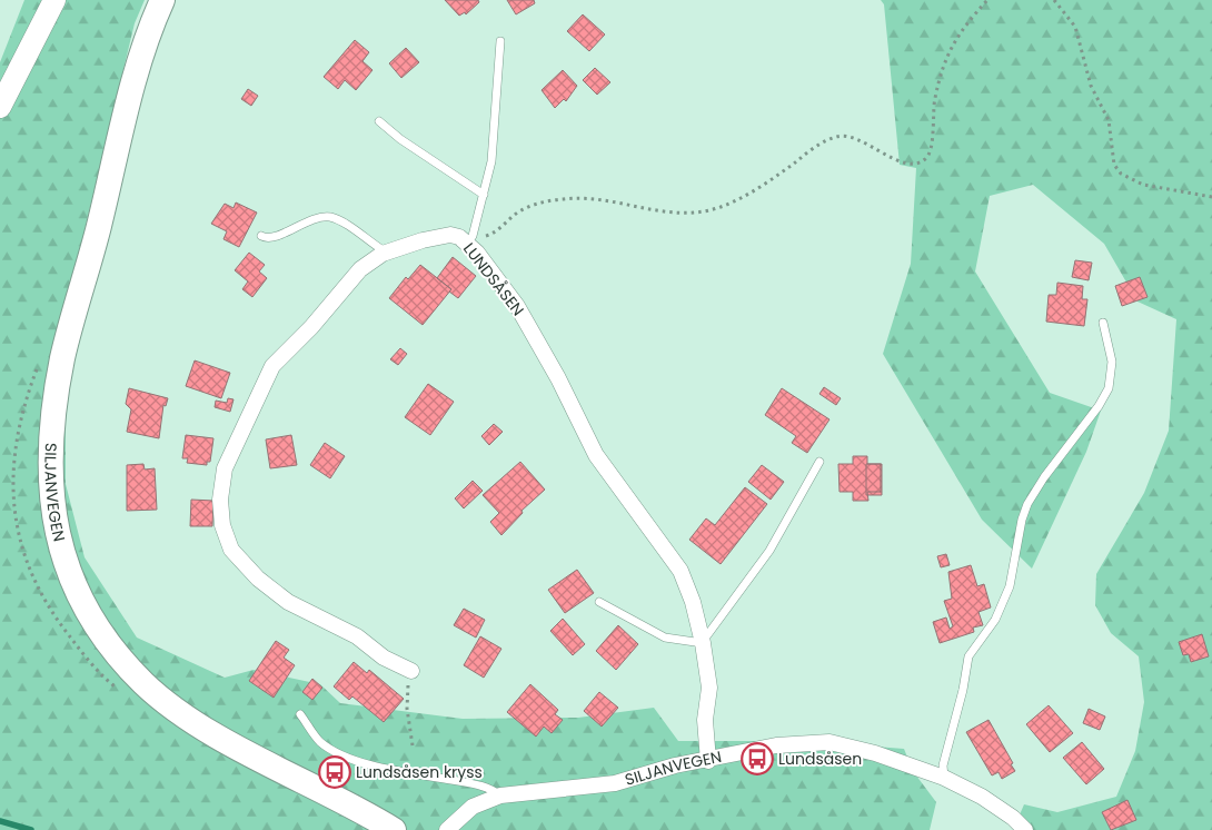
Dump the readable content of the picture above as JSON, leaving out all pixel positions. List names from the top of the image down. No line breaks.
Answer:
{"streets":{"main road":["SILJANVEGEN"],"street":["LUNDSÅSEN"]},"crossings":[["LUNDSÅSEN","SILJANVEGEN"]],"places":{"bus stop":["Lundsåsen","Lundsåsen kryss"]}}
